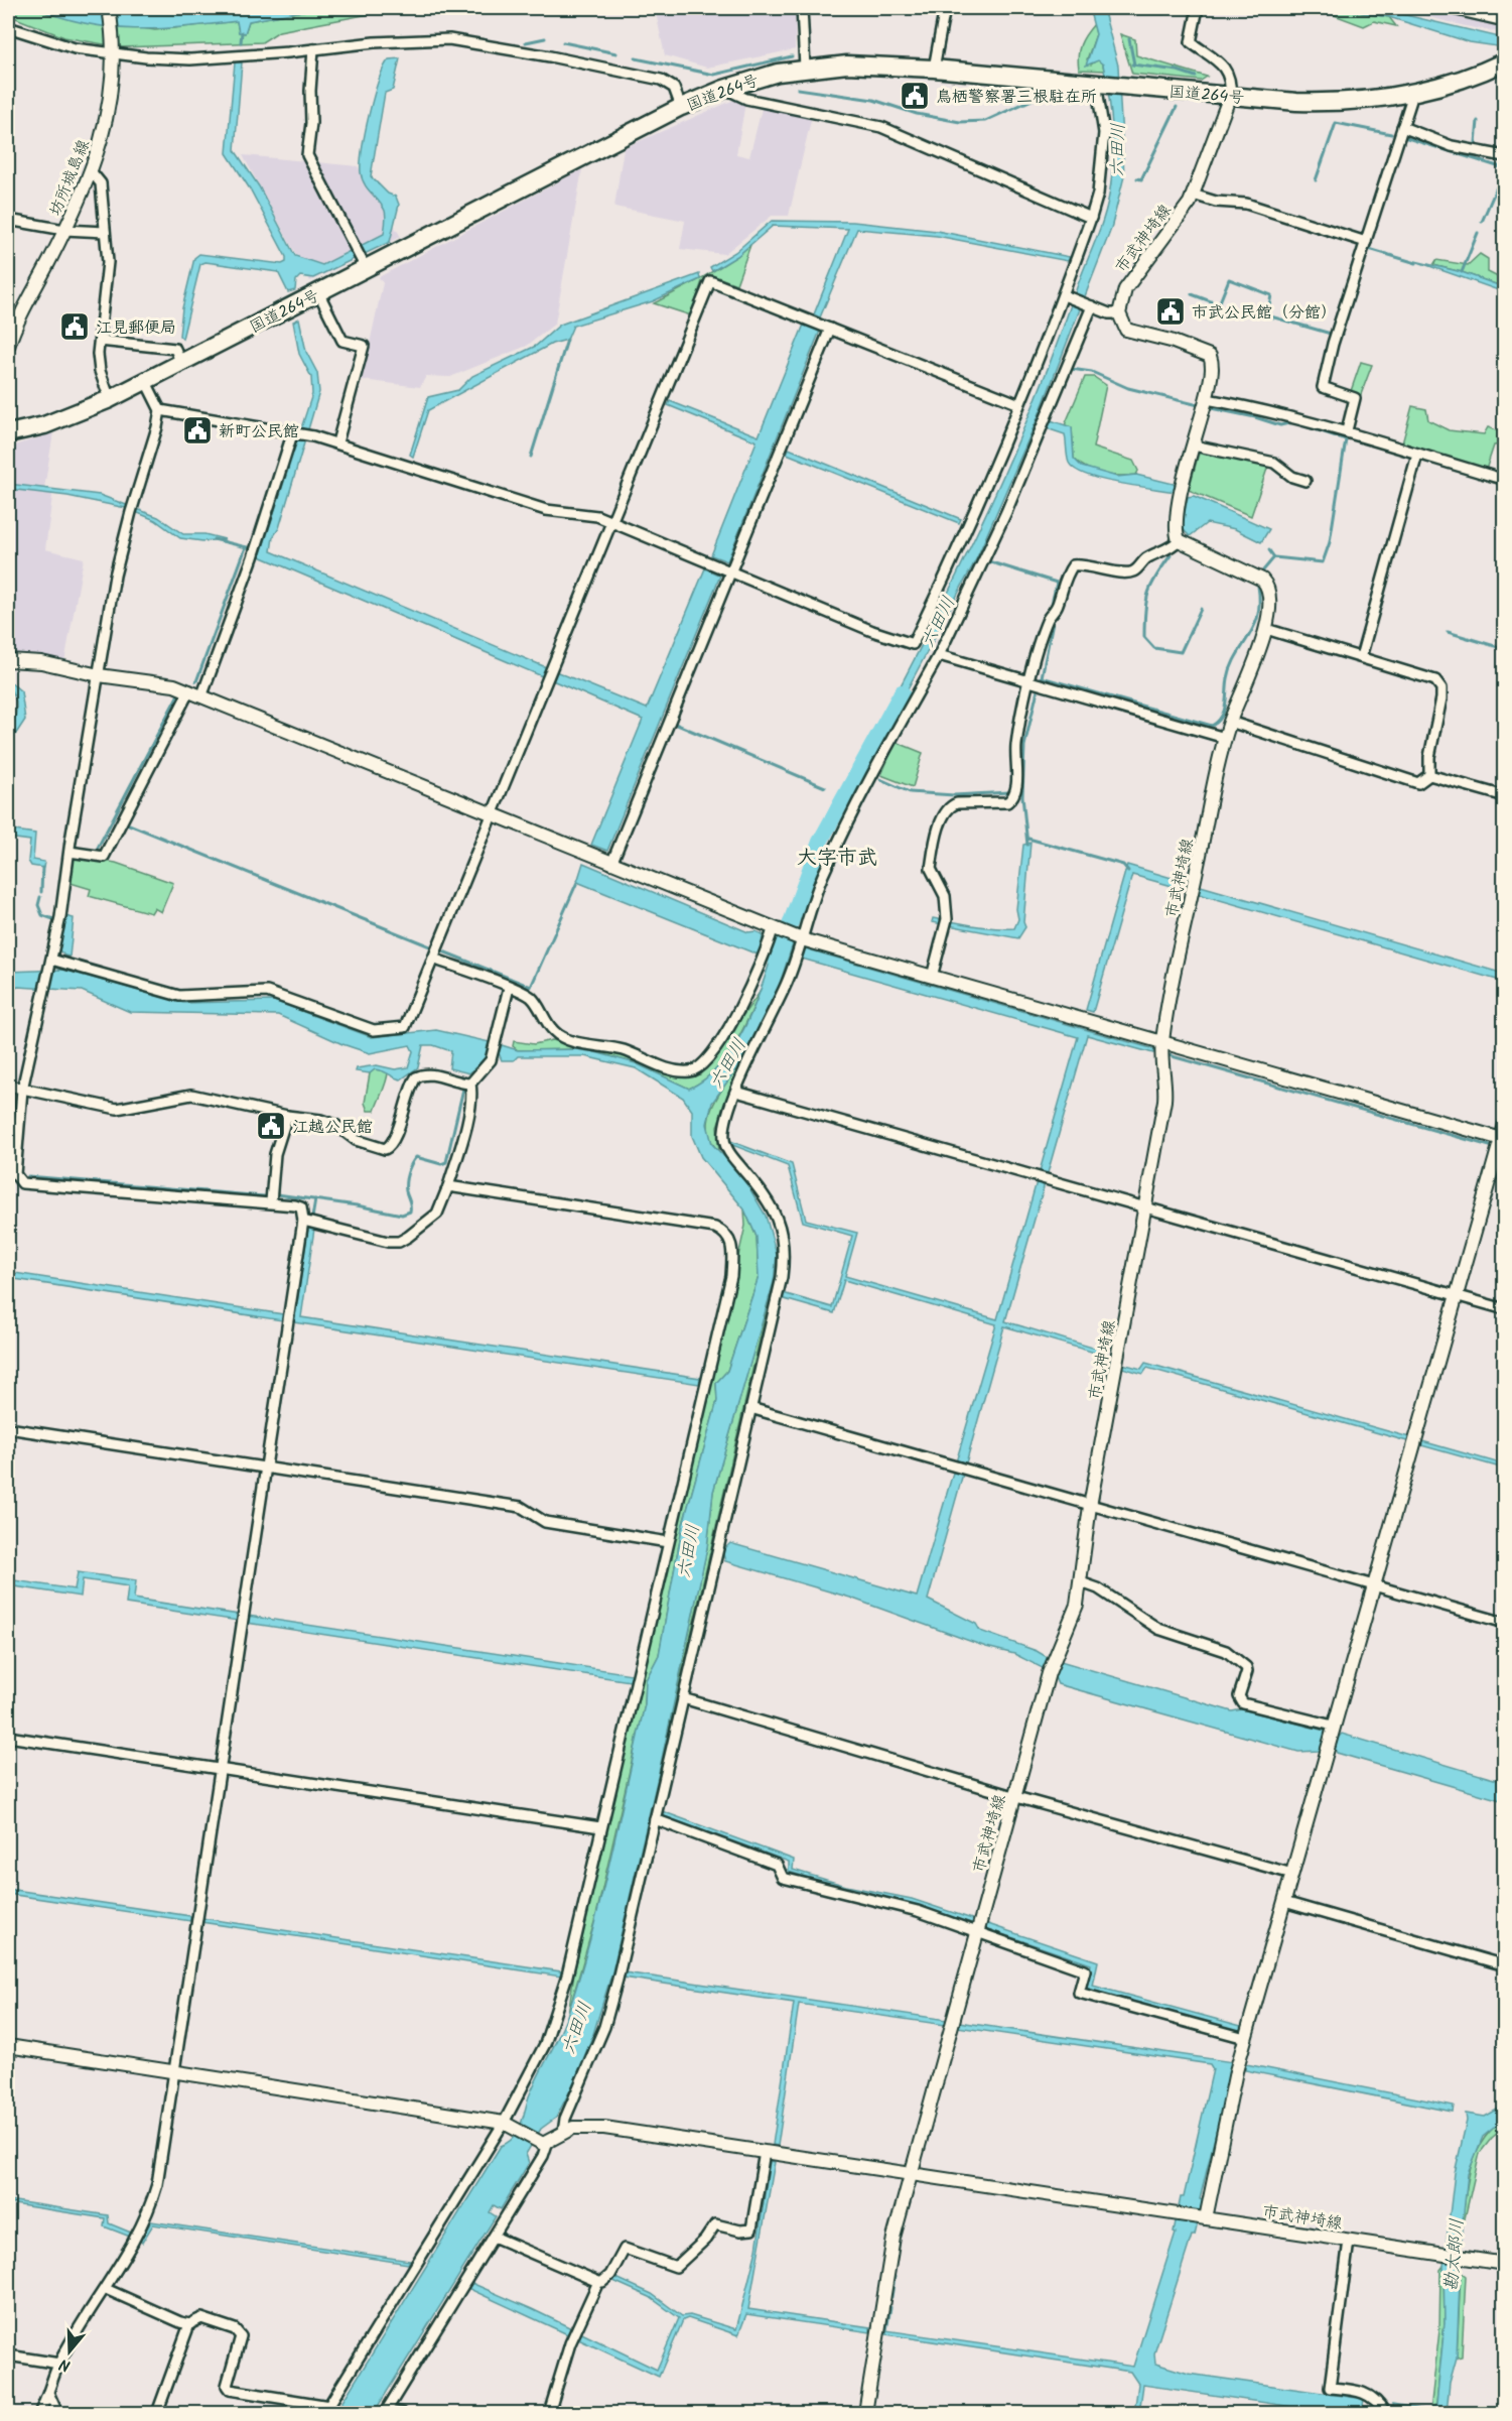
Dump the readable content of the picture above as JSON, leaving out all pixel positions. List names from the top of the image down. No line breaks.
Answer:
{"streets":{"highway":["国道264号"],"street":["坊所城島線","市武神埼線"]},"crossings":[["国道264号","市武神埼線"]],"districts":["大字市武"],"water":["六田川","勘太郎川"],"places":{"public building":["鳥栖警察署三根駐在所","市武公民館（分館）","江見郵便局","新町公民館","江越公民館"]},"north":"bottom"}
